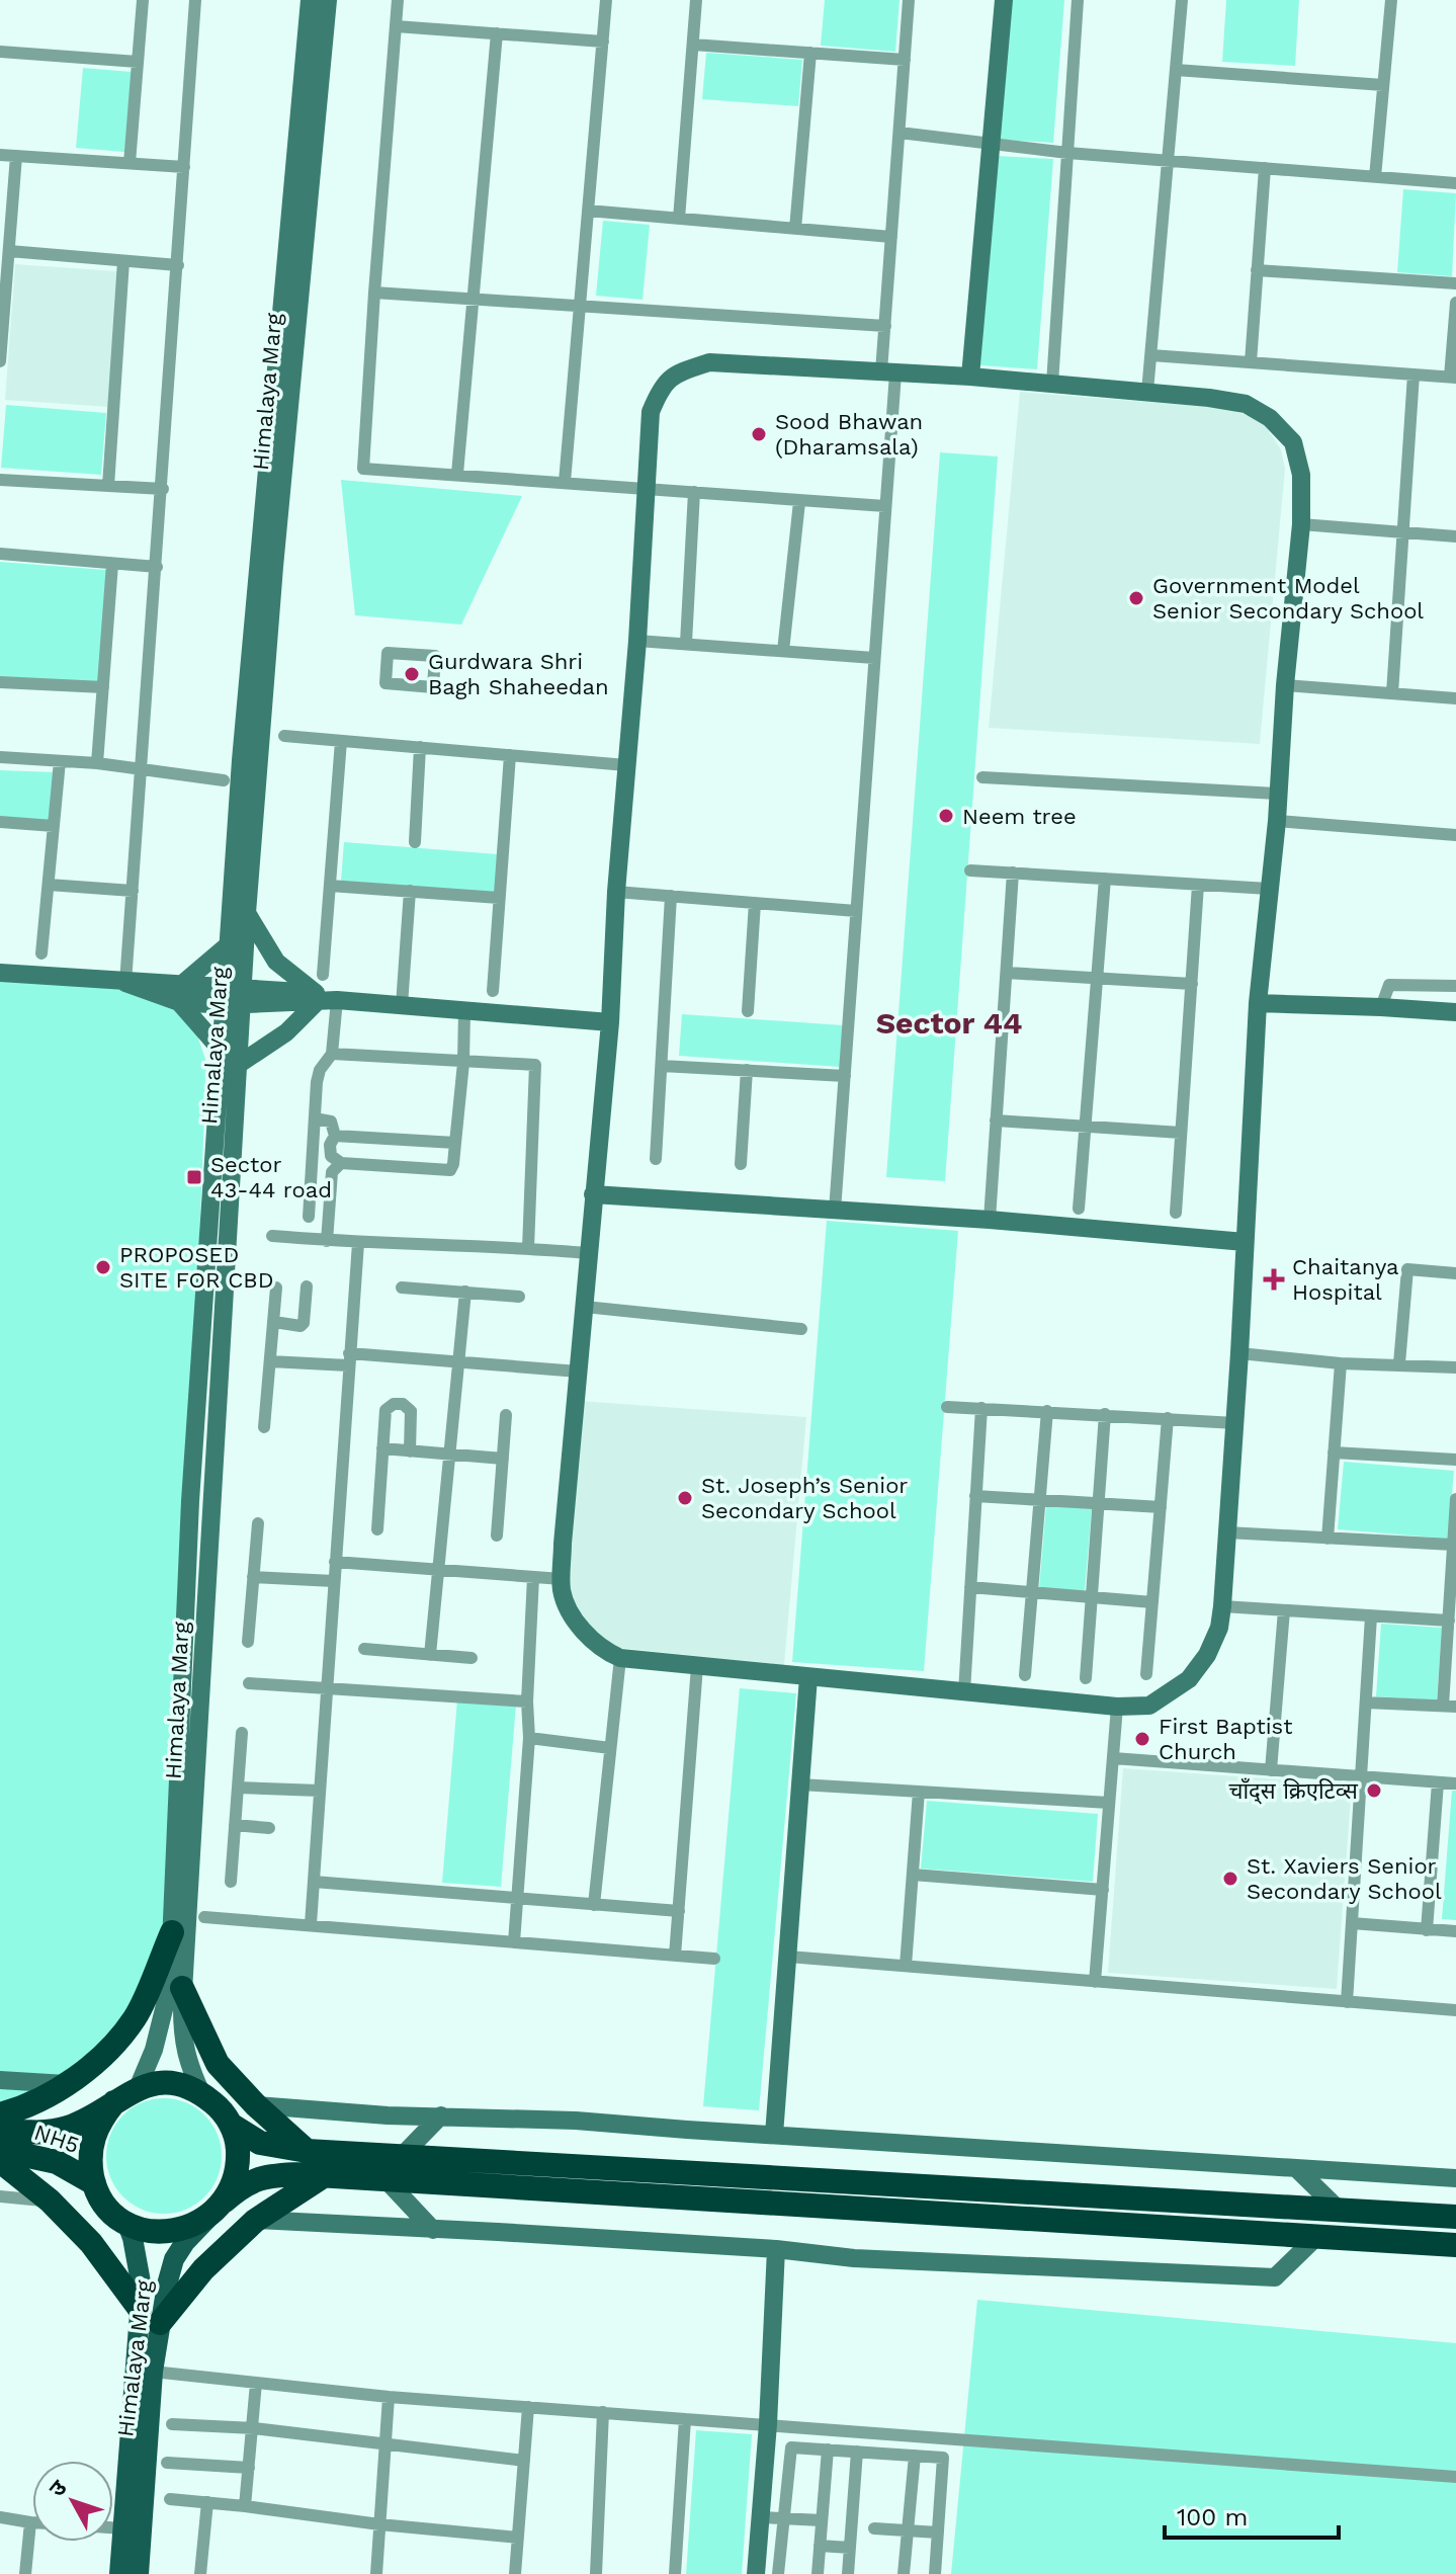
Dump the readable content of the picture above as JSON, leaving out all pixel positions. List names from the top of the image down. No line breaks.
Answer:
{"streets":{"highway":["NH5"],"main road":["Himalaya Marg"]},"crossings":[["Himalaya Marg","NH5"]],"districts":["Sector 44"],"places":{"other":["Sood Bhawan (Dharamsala)","Government Model Senior Secondary School","Gurdwara Shri Bagh Shaheedan","Neem tree","PROPOSED SITE FOR CBD","St. Joseph’s Senior Secondary School","First Baptist Church","चाँद्स क्रिएटिव्स","St. Xaviers Senior Secondary School"],"transit":["Sector 43-44 road"],"health":["Chaitanya Hospital"]},"scale_bar":"100 m","north":"top left"}
